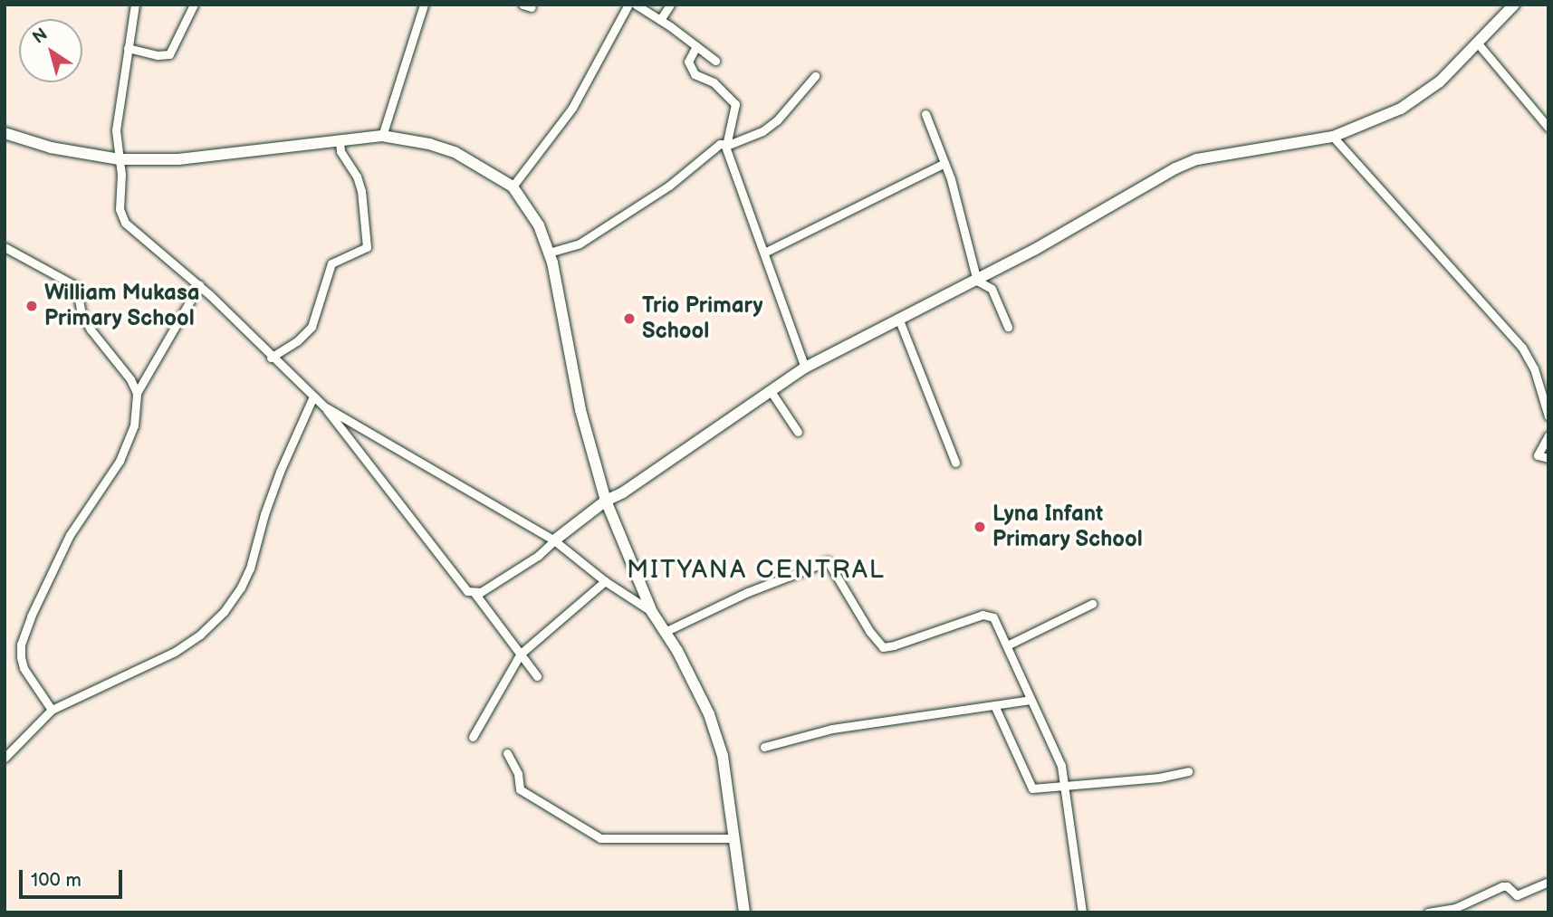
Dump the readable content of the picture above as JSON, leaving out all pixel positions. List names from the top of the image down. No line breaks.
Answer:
{"districts":["MITYANA CENTRAL"],"places":["William Mukasa Primary School","Trio Primary School","Lyna Infant Primary School"],"scale_bar":"100 m","north":"top left"}
